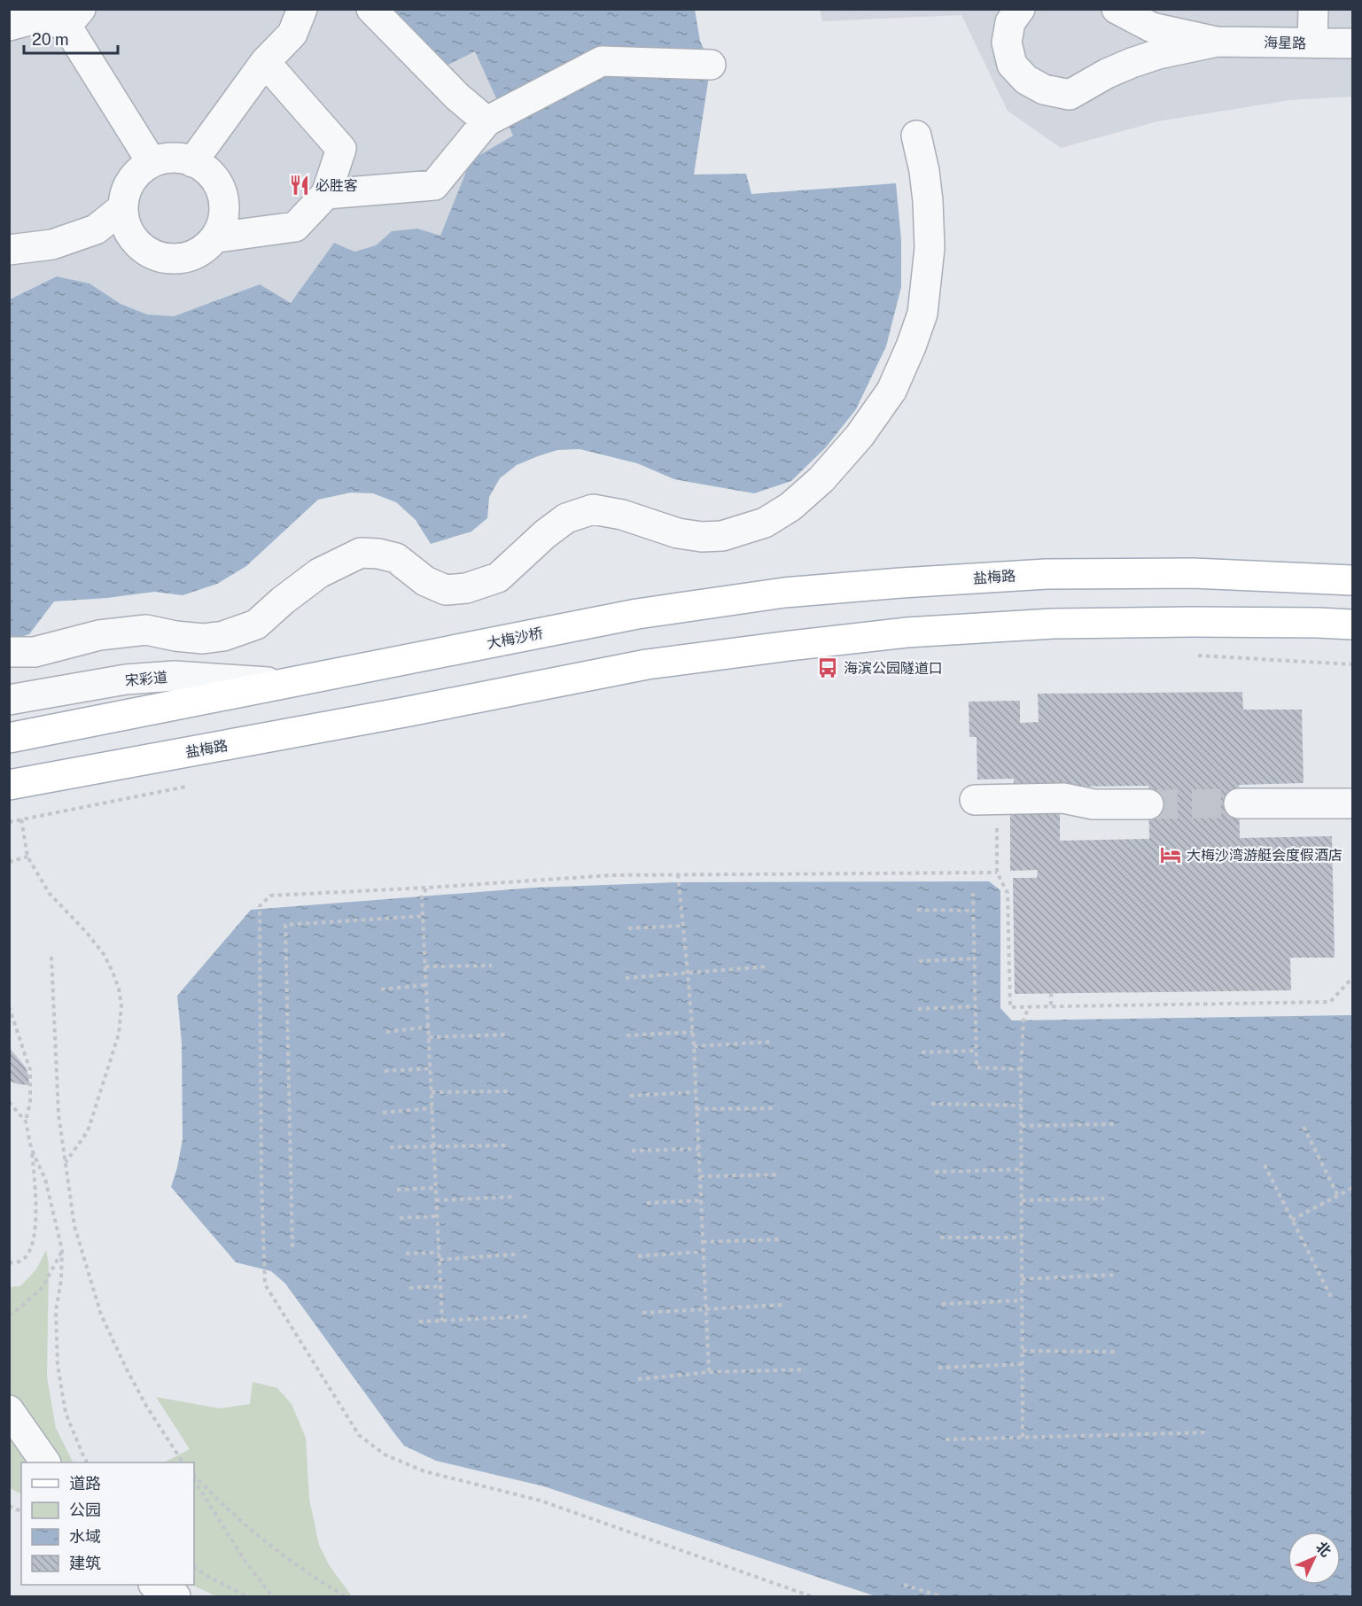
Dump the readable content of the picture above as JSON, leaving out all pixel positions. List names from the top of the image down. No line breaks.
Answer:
{"streets":{"main road":["盐梅路","大梅沙桥"],"street":["海星路","宋彩道"]},"crossings":[["盐梅路","大梅沙桥"],["大梅沙桥","宋彩道"]],"places":{"restaurant":["必胜客"],"bus stop":["海滨公园隧道口"],"hotel":["大梅沙湾游艇会度假酒店"]},"legend":["道路","公园","水域","建筑"],"scale_bar":"20 m","north":"top right"}
